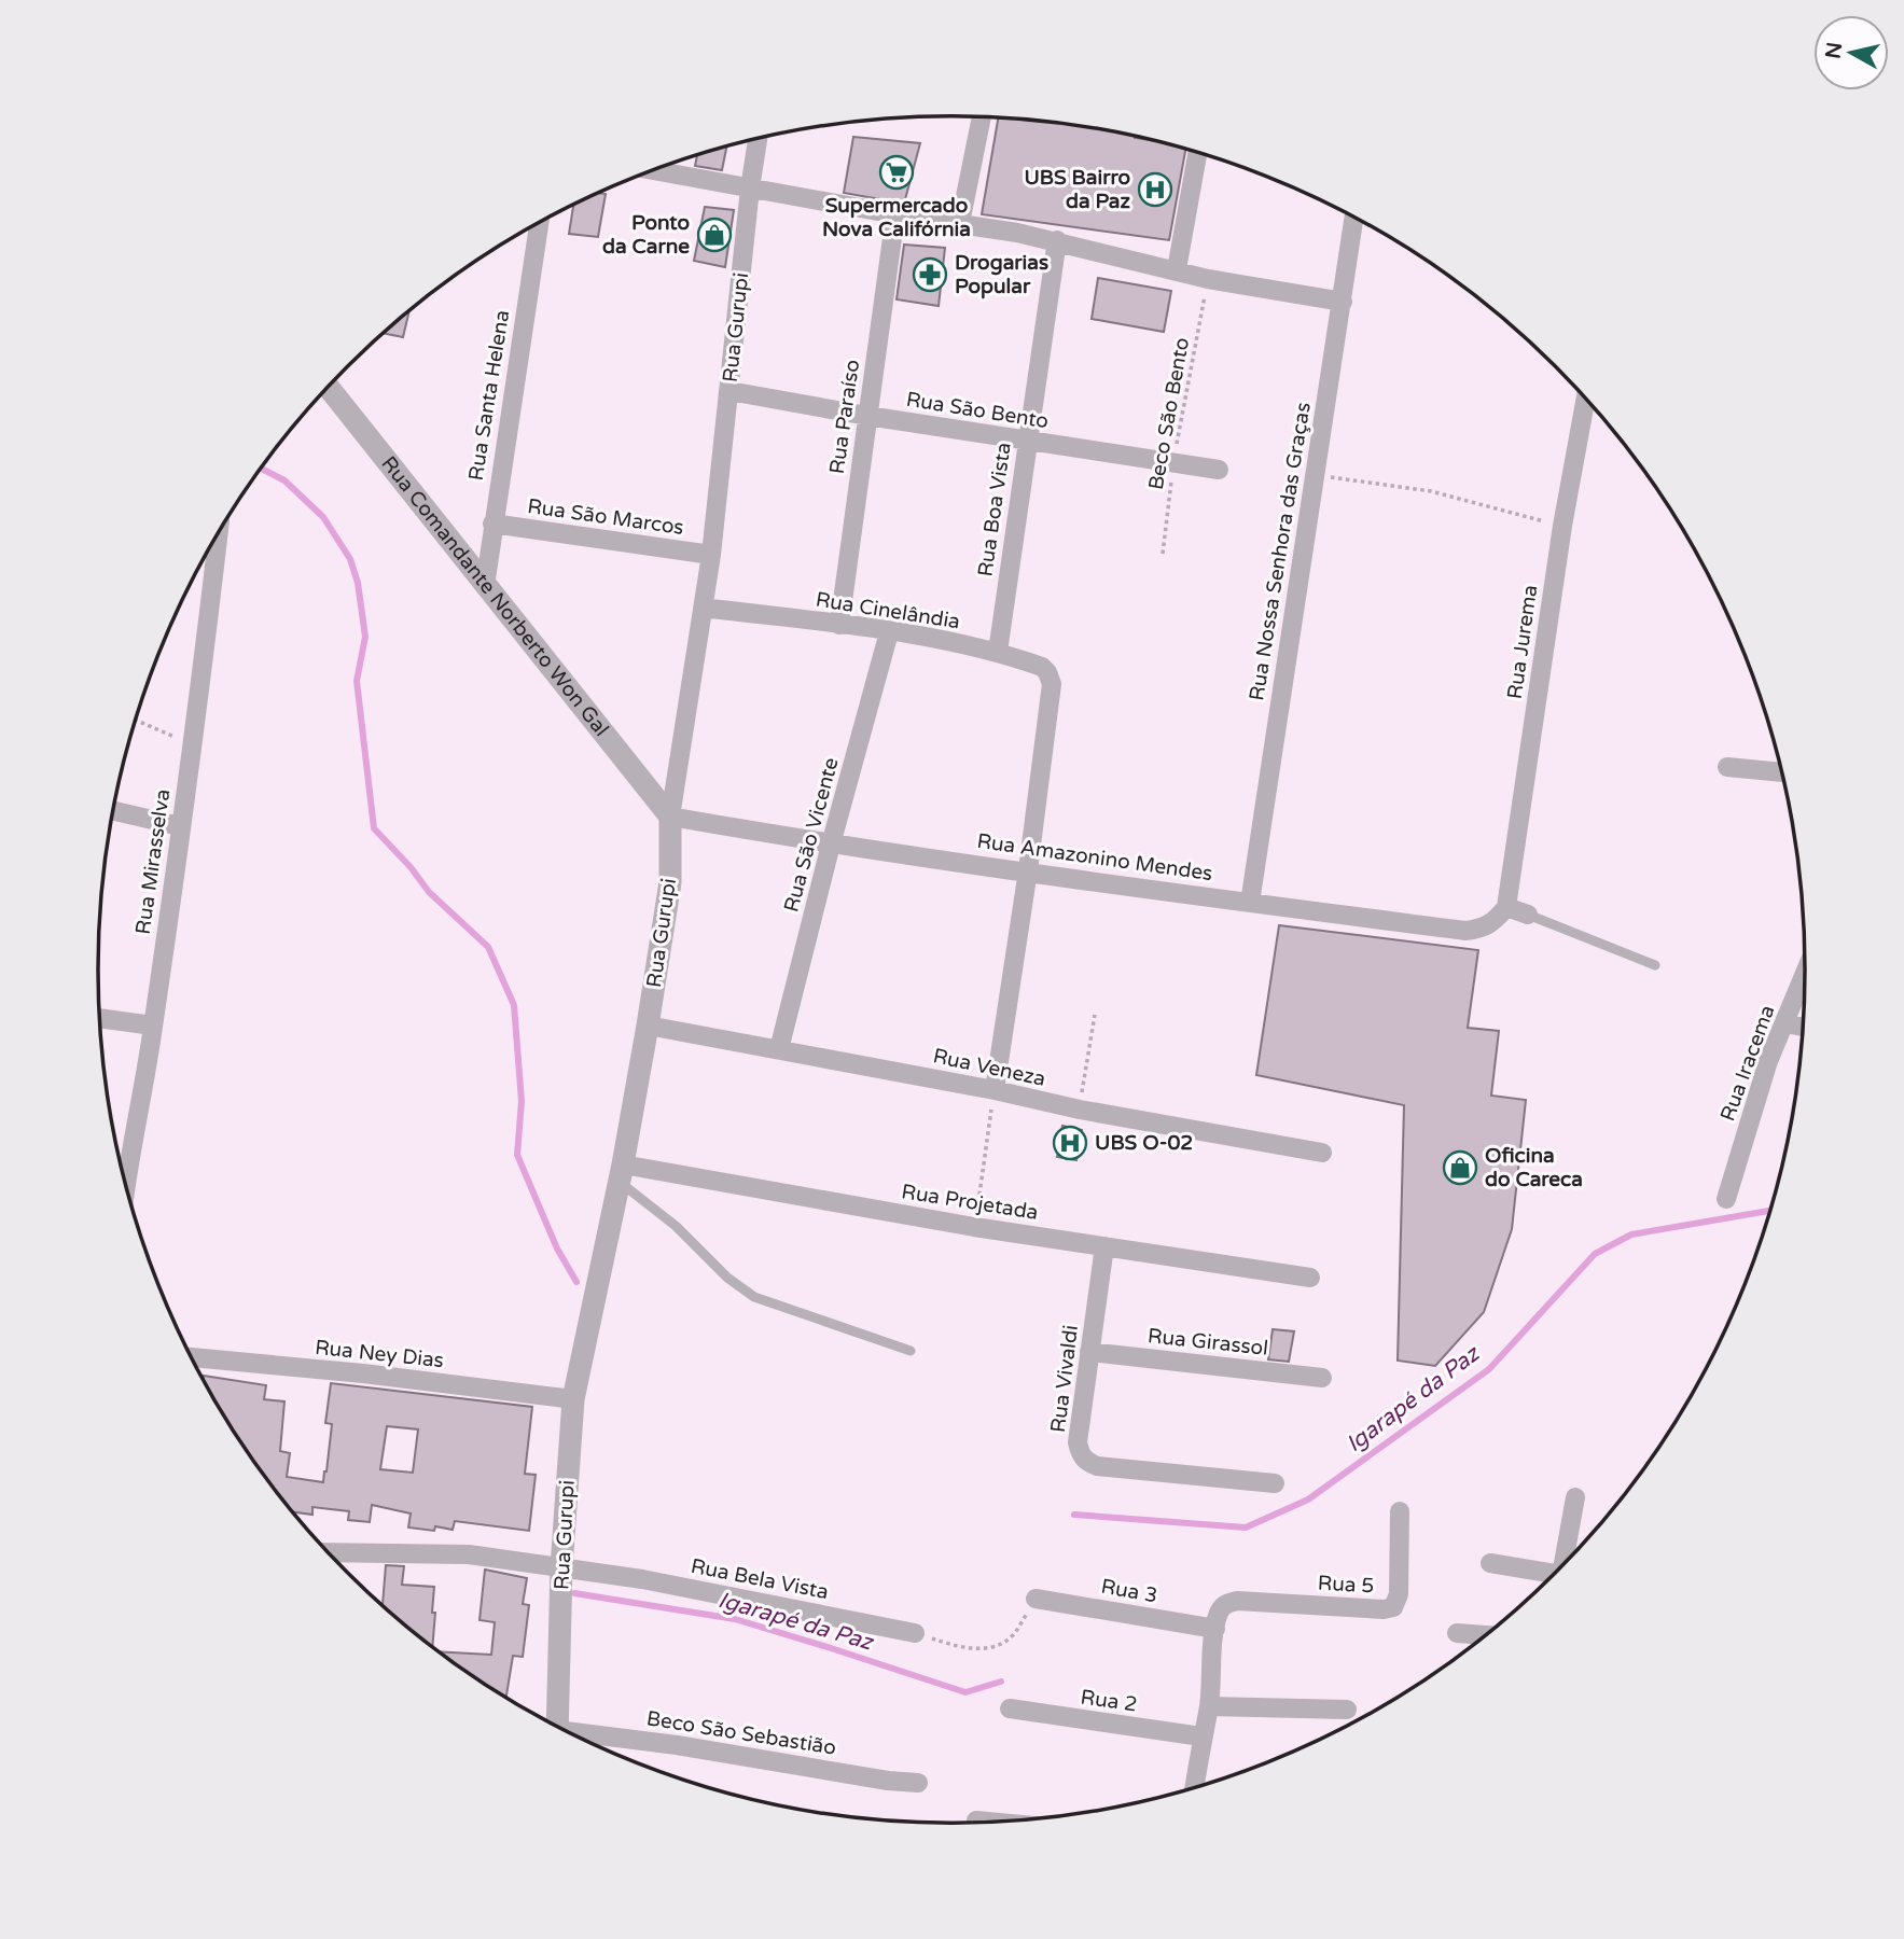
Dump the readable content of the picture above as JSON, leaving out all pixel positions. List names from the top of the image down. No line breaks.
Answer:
{"streets":{"street":["Rua Gurupi","Rua Santa Helena","Rua São Bento","Rua Paraíso","Rua Boa Vista","Rua São Marcos","Rua Nossa Senhora das Graças","Rua Comandante Norberto Won Gal","Rua Cinelândia","Rua Jurema","Rua São Vicente","Rua Amazonino Mendes","Rua Mirasselva","Rua Iracema","Rua Veneza","Rua Projetada","Rua Girassol","Rua Ney Dias","Rua Vivaldi","Rua Bela Vista","Rua 5","Rua 3","Rua 2","Beco São Sebastião"],"path":["Beco São Bento"]},"crossings":[["Rua Gurupi","Rua São Bento"],["Rua Gurupi","Rua São Marcos"],["Rua Gurupi","Rua Comandante Norberto Won Gal"],["Rua Gurupi","Rua Cinelândia"],["Rua Gurupi","Rua Amazonino Mendes"],["Rua Gurupi","Rua Veneza"],["Rua Gurupi","Rua Projetada"],["Rua Gurupi","Rua Ney Dias"],["Rua Gurupi","Rua Bela Vista"],["Rua Santa Helena","Rua São Marcos"],["Rua Santa Helena","Rua Comandante Norberto Won Gal"],["Rua São Bento","Beco São Bento"],["Rua São Bento","Rua Paraíso"],["Rua São Bento","Rua Boa Vista"],["Rua Paraíso","Rua Cinelândia"],["Rua Boa Vista","Rua Cinelândia"],["Rua Nossa Senhora das Graças","Rua Amazonino Mendes"],["Rua Comandante Norberto Won Gal","Rua Amazonino Mendes"],["Rua Cinelândia","Rua São Vicente"],["Rua Cinelândia","Rua Amazonino Mendes"],["Rua Jurema","Rua Amazonino Mendes"],["Rua São Vicente","Rua Amazonino Mendes"],["Rua São Vicente","Rua Veneza"],["Rua Projetada","Rua Vivaldi"],["Rua Girassol","Rua Vivaldi"],["Rua 5","Rua 3"]],"water":["Igarapé da Paz"],"places":{"supermarket":["Supermercado Nova Califórnia"],"hospital":["UBS Bairro da Paz","UBS O-02"],"shop":["Ponto da Carne","Oficina do Careca"],"pharmacy":["Drogarias Popular"]},"north":"left"}
